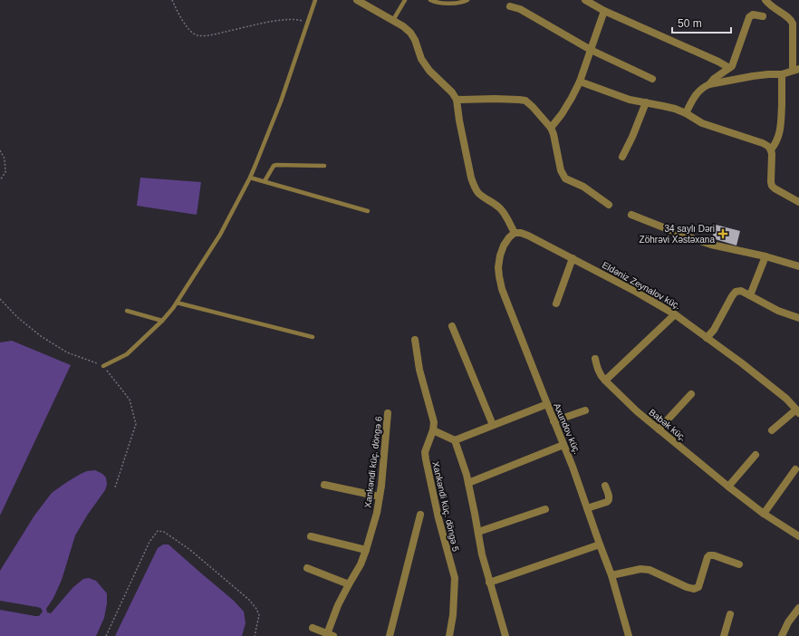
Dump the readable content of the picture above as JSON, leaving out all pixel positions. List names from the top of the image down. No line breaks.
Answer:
{"streets":{"street":["Eldəniz Zeynalov küç.","Babək küç.","Axundov küç.","Xankəndi küç. döngə 6","Xankəndi küç. döngə 5"]},"crossings":[["Eldəniz Zeynalov küç.","Axundov küç."]],"places":{"health":["34 saylı Dəri Zöhrəvi Xəstəxana"]},"scale_bar":"50 m"}
